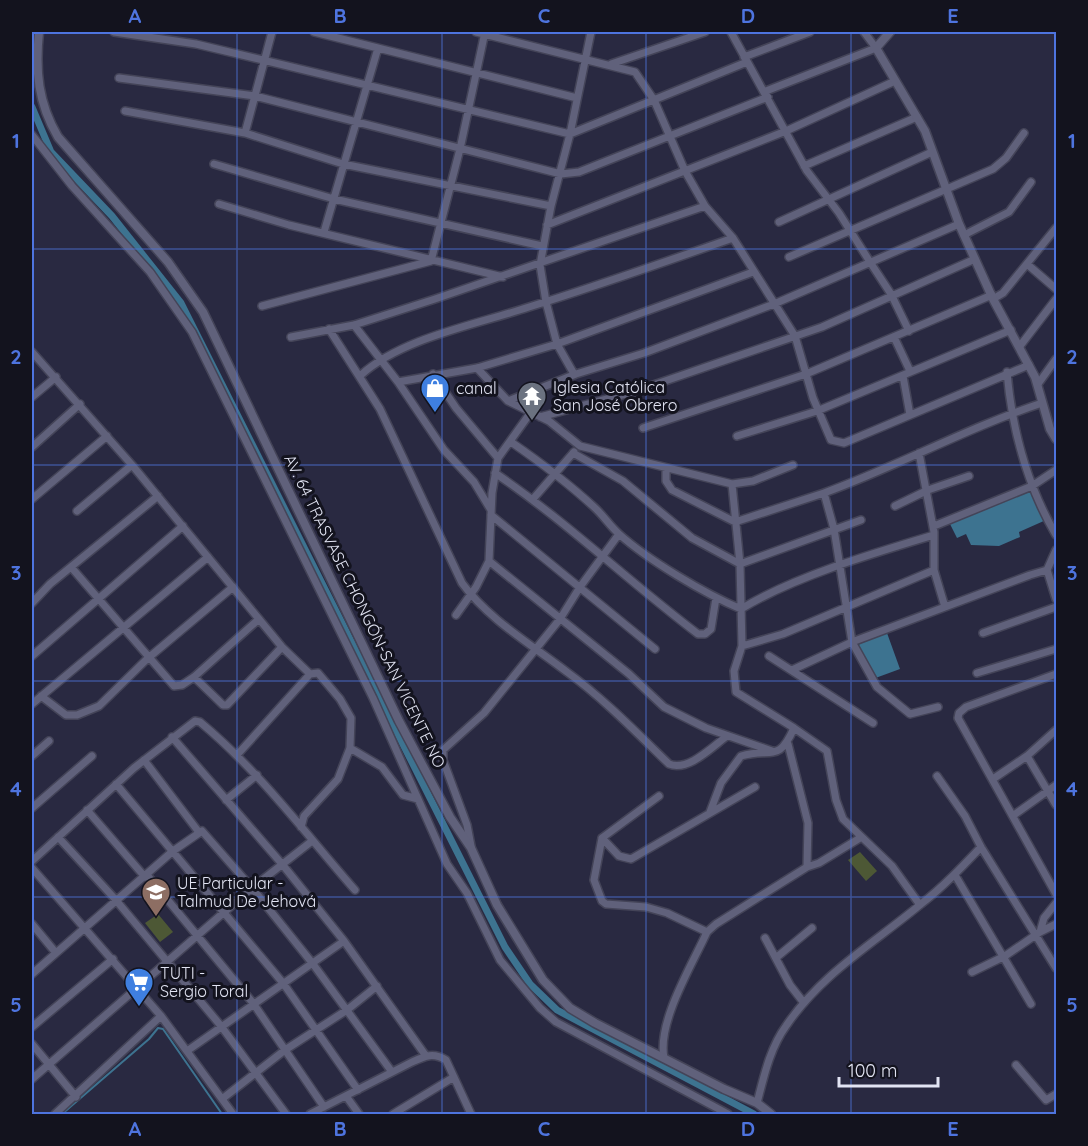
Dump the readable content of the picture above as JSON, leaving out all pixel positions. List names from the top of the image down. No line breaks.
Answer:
{"streets":{"street":["AV. 64 TRASVASE CHONGÓN-SAN VICENTE NO"]},"places":{"shop":["canal"],"temple":["Iglesia Católica San José Obrero"],"school or university":["UE Particular - Talmud De Jehová"],"supermarket":["TUTI - Sergio Toral"]},"scale_bar":"100 m","grid":{"columns":["A","B","C","D","E"],"rows":["1","2","3","4","5"]}}
